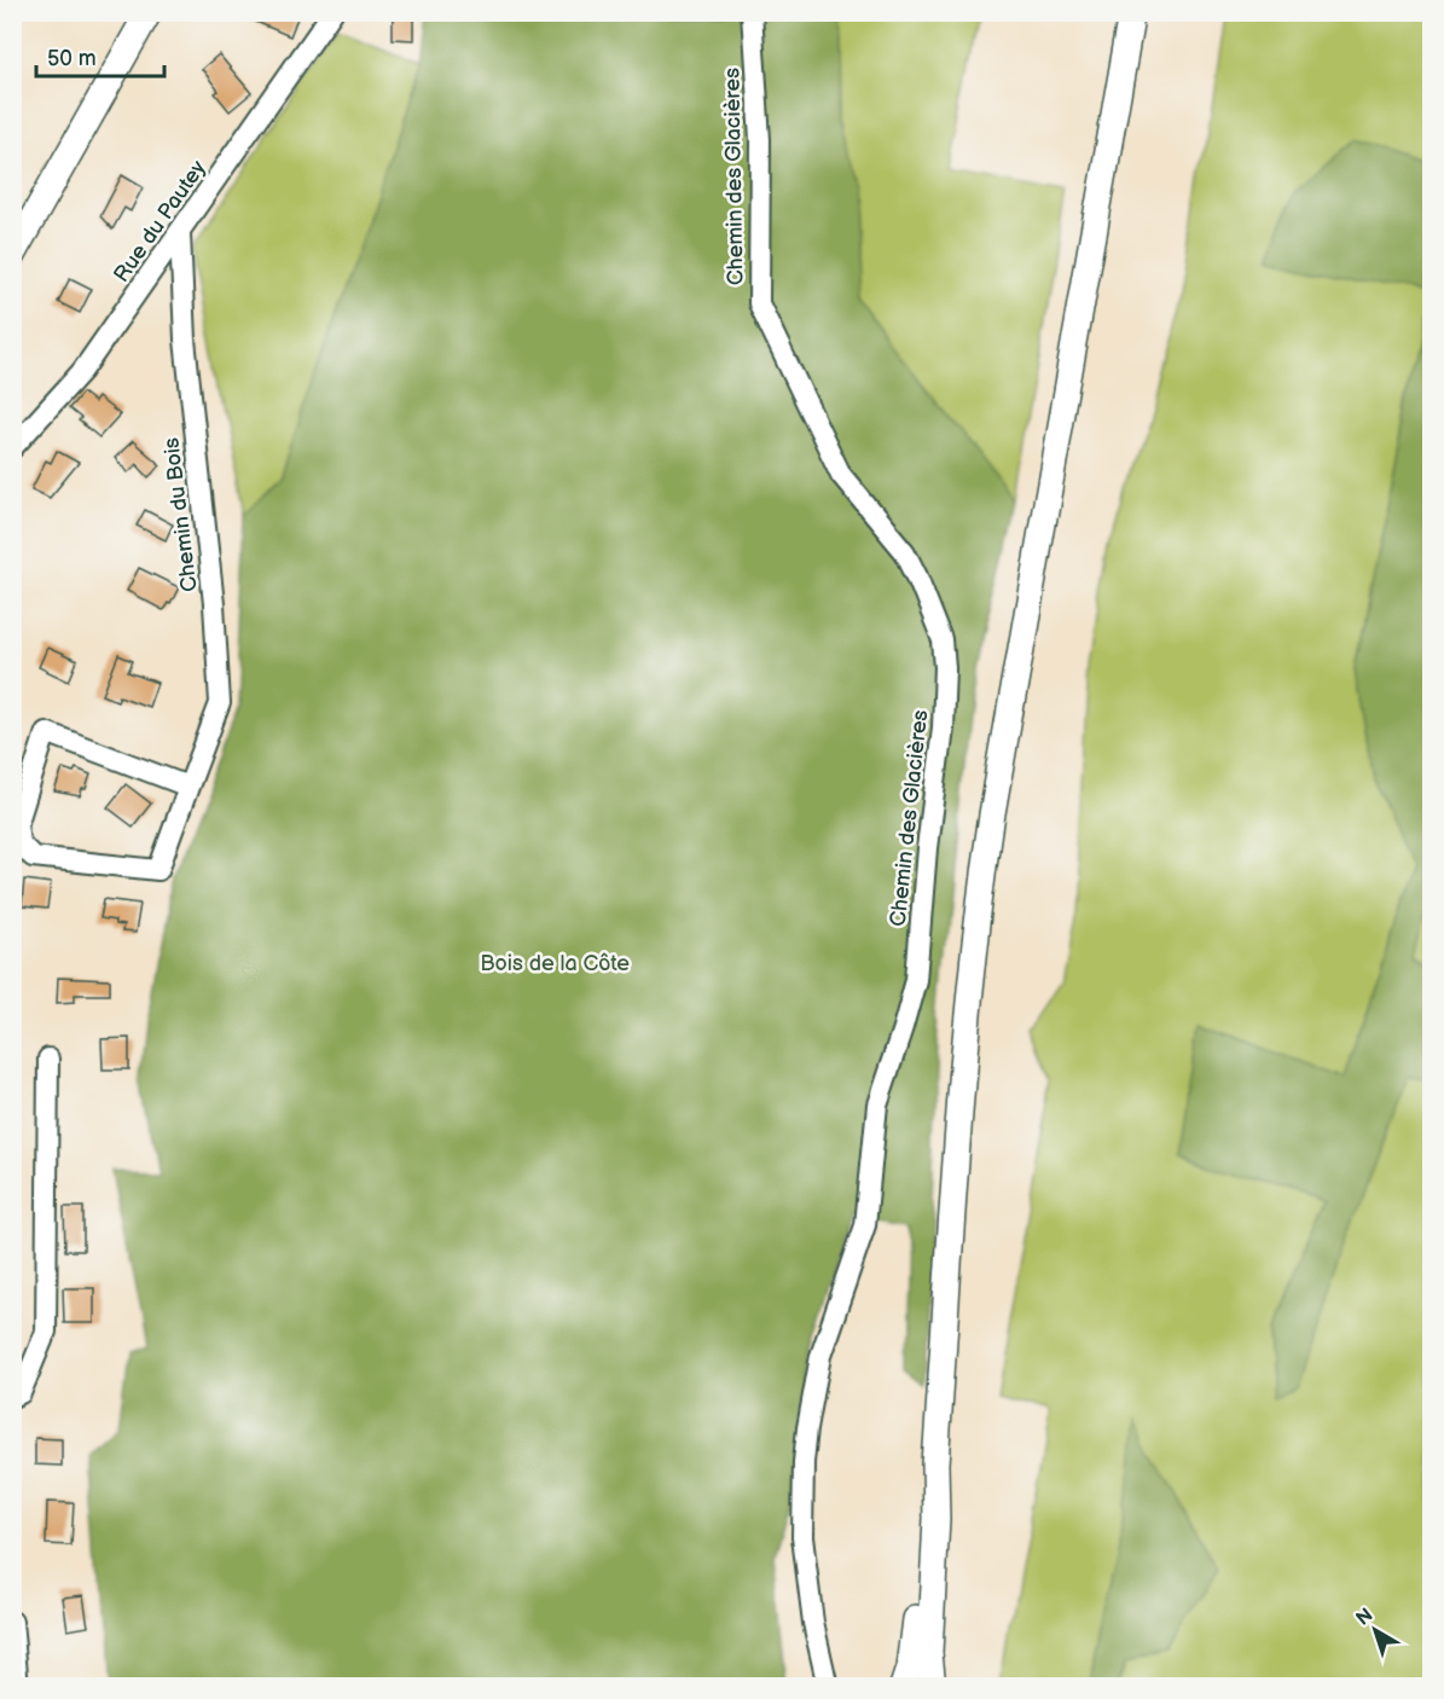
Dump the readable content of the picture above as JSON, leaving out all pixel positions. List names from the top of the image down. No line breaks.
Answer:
{"streets":{"street":["Chemin des Glacières","Rue du Pautey","Chemin du Bois"]},"crossings":[["Rue du Pautey","Chemin du Bois"]],"parks":["Bois de la Côte"],"scale_bar":"50 m","north":"top left"}
